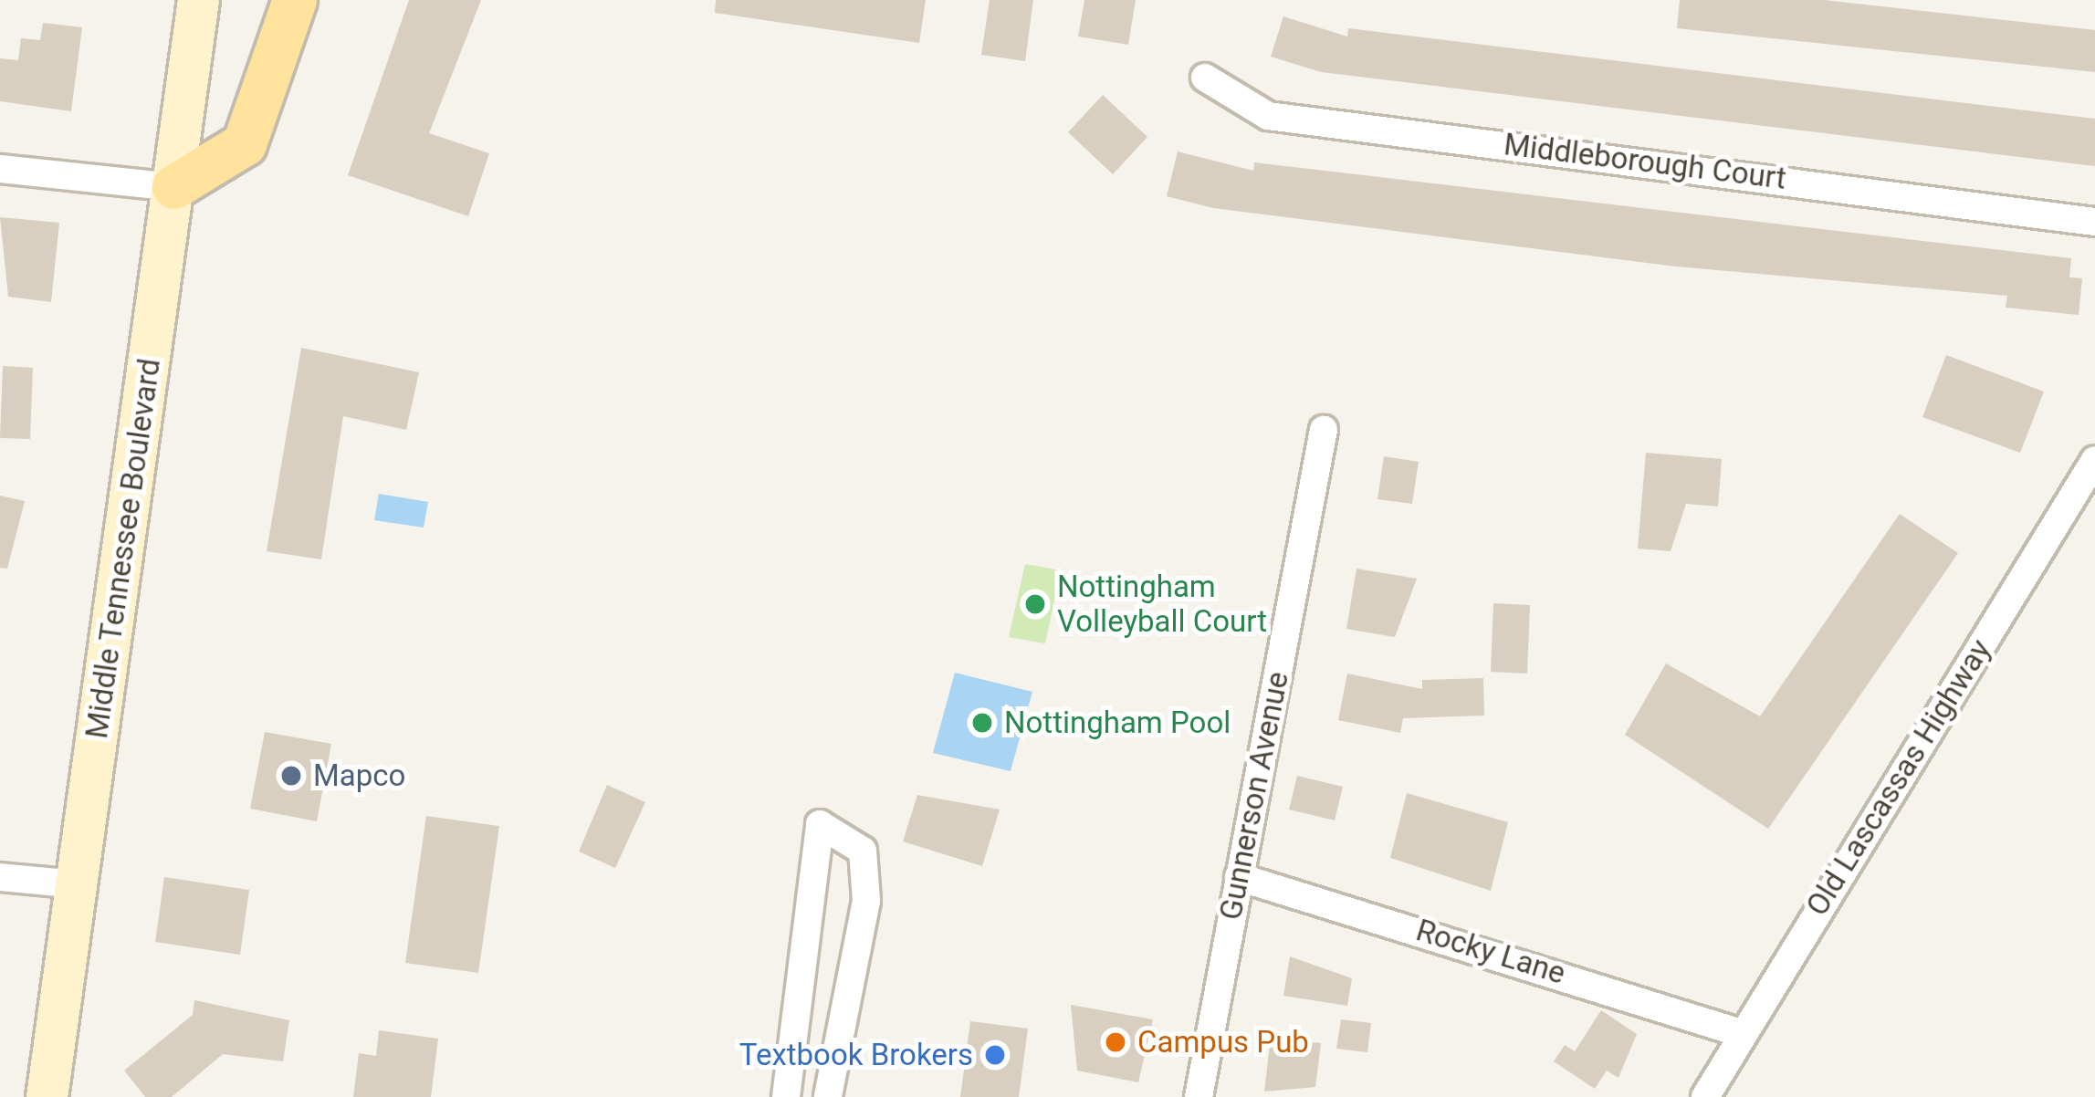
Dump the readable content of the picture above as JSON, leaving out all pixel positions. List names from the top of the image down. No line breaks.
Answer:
{"streets":{"main road":["Middle Tennessee Boulevard"],"street":["Middleborough Court","Old Lascassas Highway","Gunnerson Avenue","Rocky Lane"]},"crossings":[["Old Lascassas Highway","Rocky Lane"],["Gunnerson Avenue","Rocky Lane"]],"places":["Nottingham Volleyball Court","Nottingham Pool","Mapco","Campus Pub","Textbook Brokers"]}
